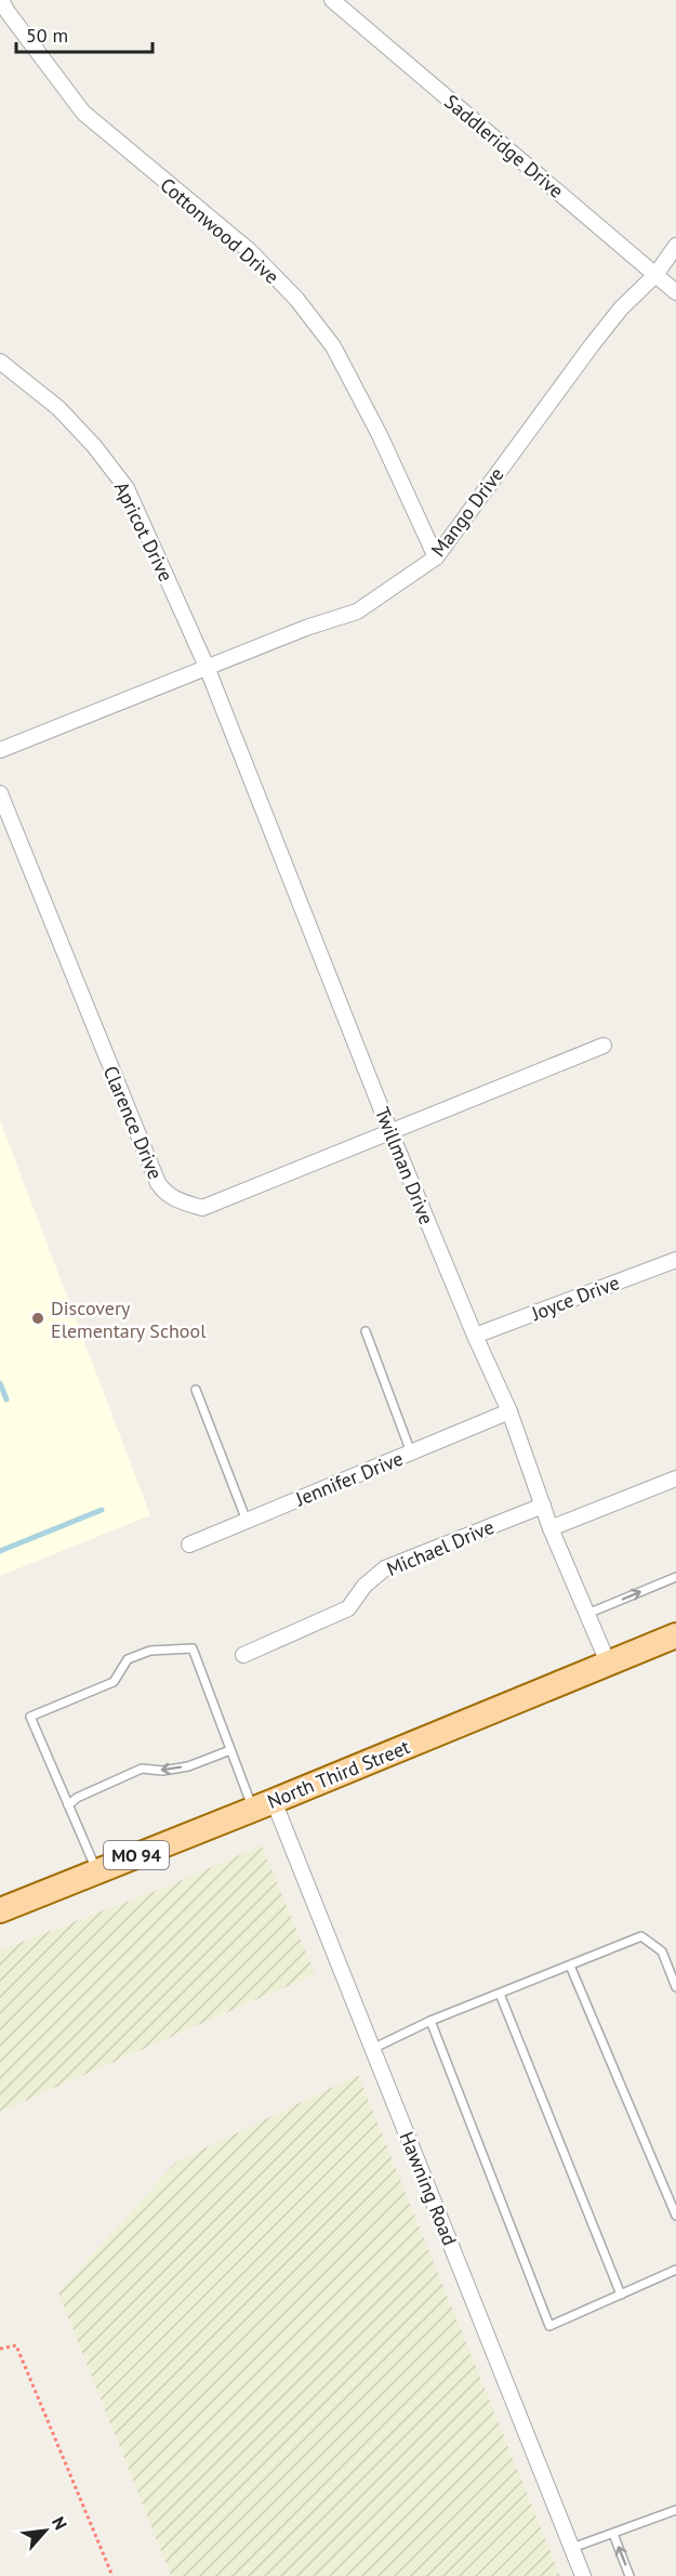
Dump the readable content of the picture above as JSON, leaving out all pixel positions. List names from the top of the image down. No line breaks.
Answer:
{"streets":{"main road":["North Third Street","MO 94"],"street":["Saddleridge Drive","Cottonwood Drive","Mango Drive","Apricot Drive","Clarence Drive","Twillman Drive","Joyce Drive","Jennifer Drive","Michael Drive","Hawning Road"]},"crossings":[["Saddleridge Drive","Mango Drive"],["Cottonwood Drive","Mango Drive"],["Mango Drive","Apricot Drive"],["Mango Drive","Twillman Drive"],["Apricot Drive","Twillman Drive"],["Clarence Drive","Twillman Drive"],["Twillman Drive","Joyce Drive"],["Twillman Drive","Jennifer Drive"],["Twillman Drive","Michael Drive"],["Twillman Drive","North Third Street"],["North Third Street","Hawning Road"]],"places":["Discovery Elementary School"],"scale_bar":"50 m","north":"top right"}
